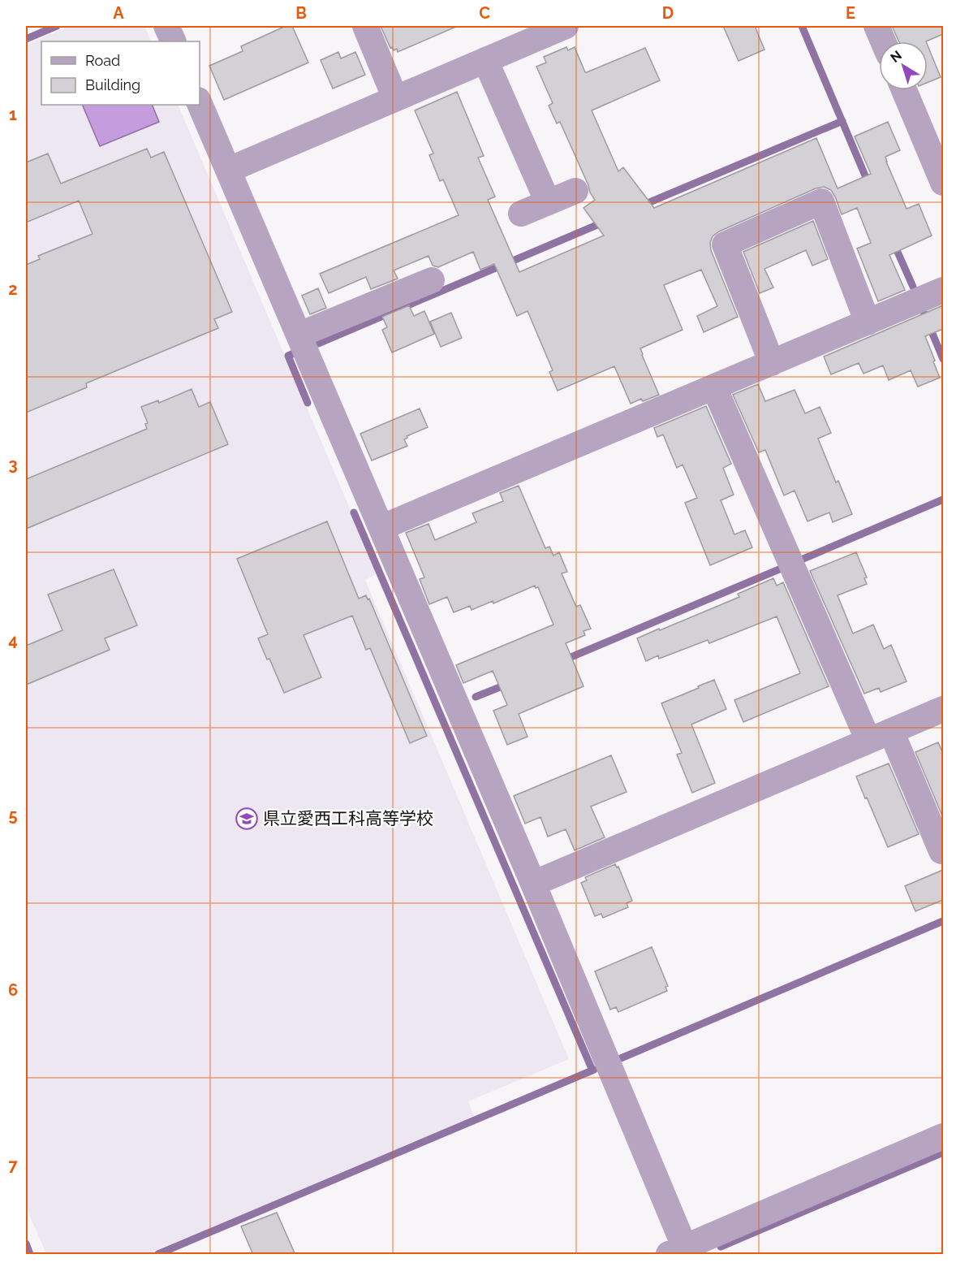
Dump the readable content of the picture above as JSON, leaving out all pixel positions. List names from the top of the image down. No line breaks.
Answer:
{"places":{"school or university":["県立愛西工科高等学校"]},"legend":["Road","Building"],"north":"top left","grid":{"columns":["A","B","C","D","E"],"rows":["1","2","3","4","5","6","7"]}}
